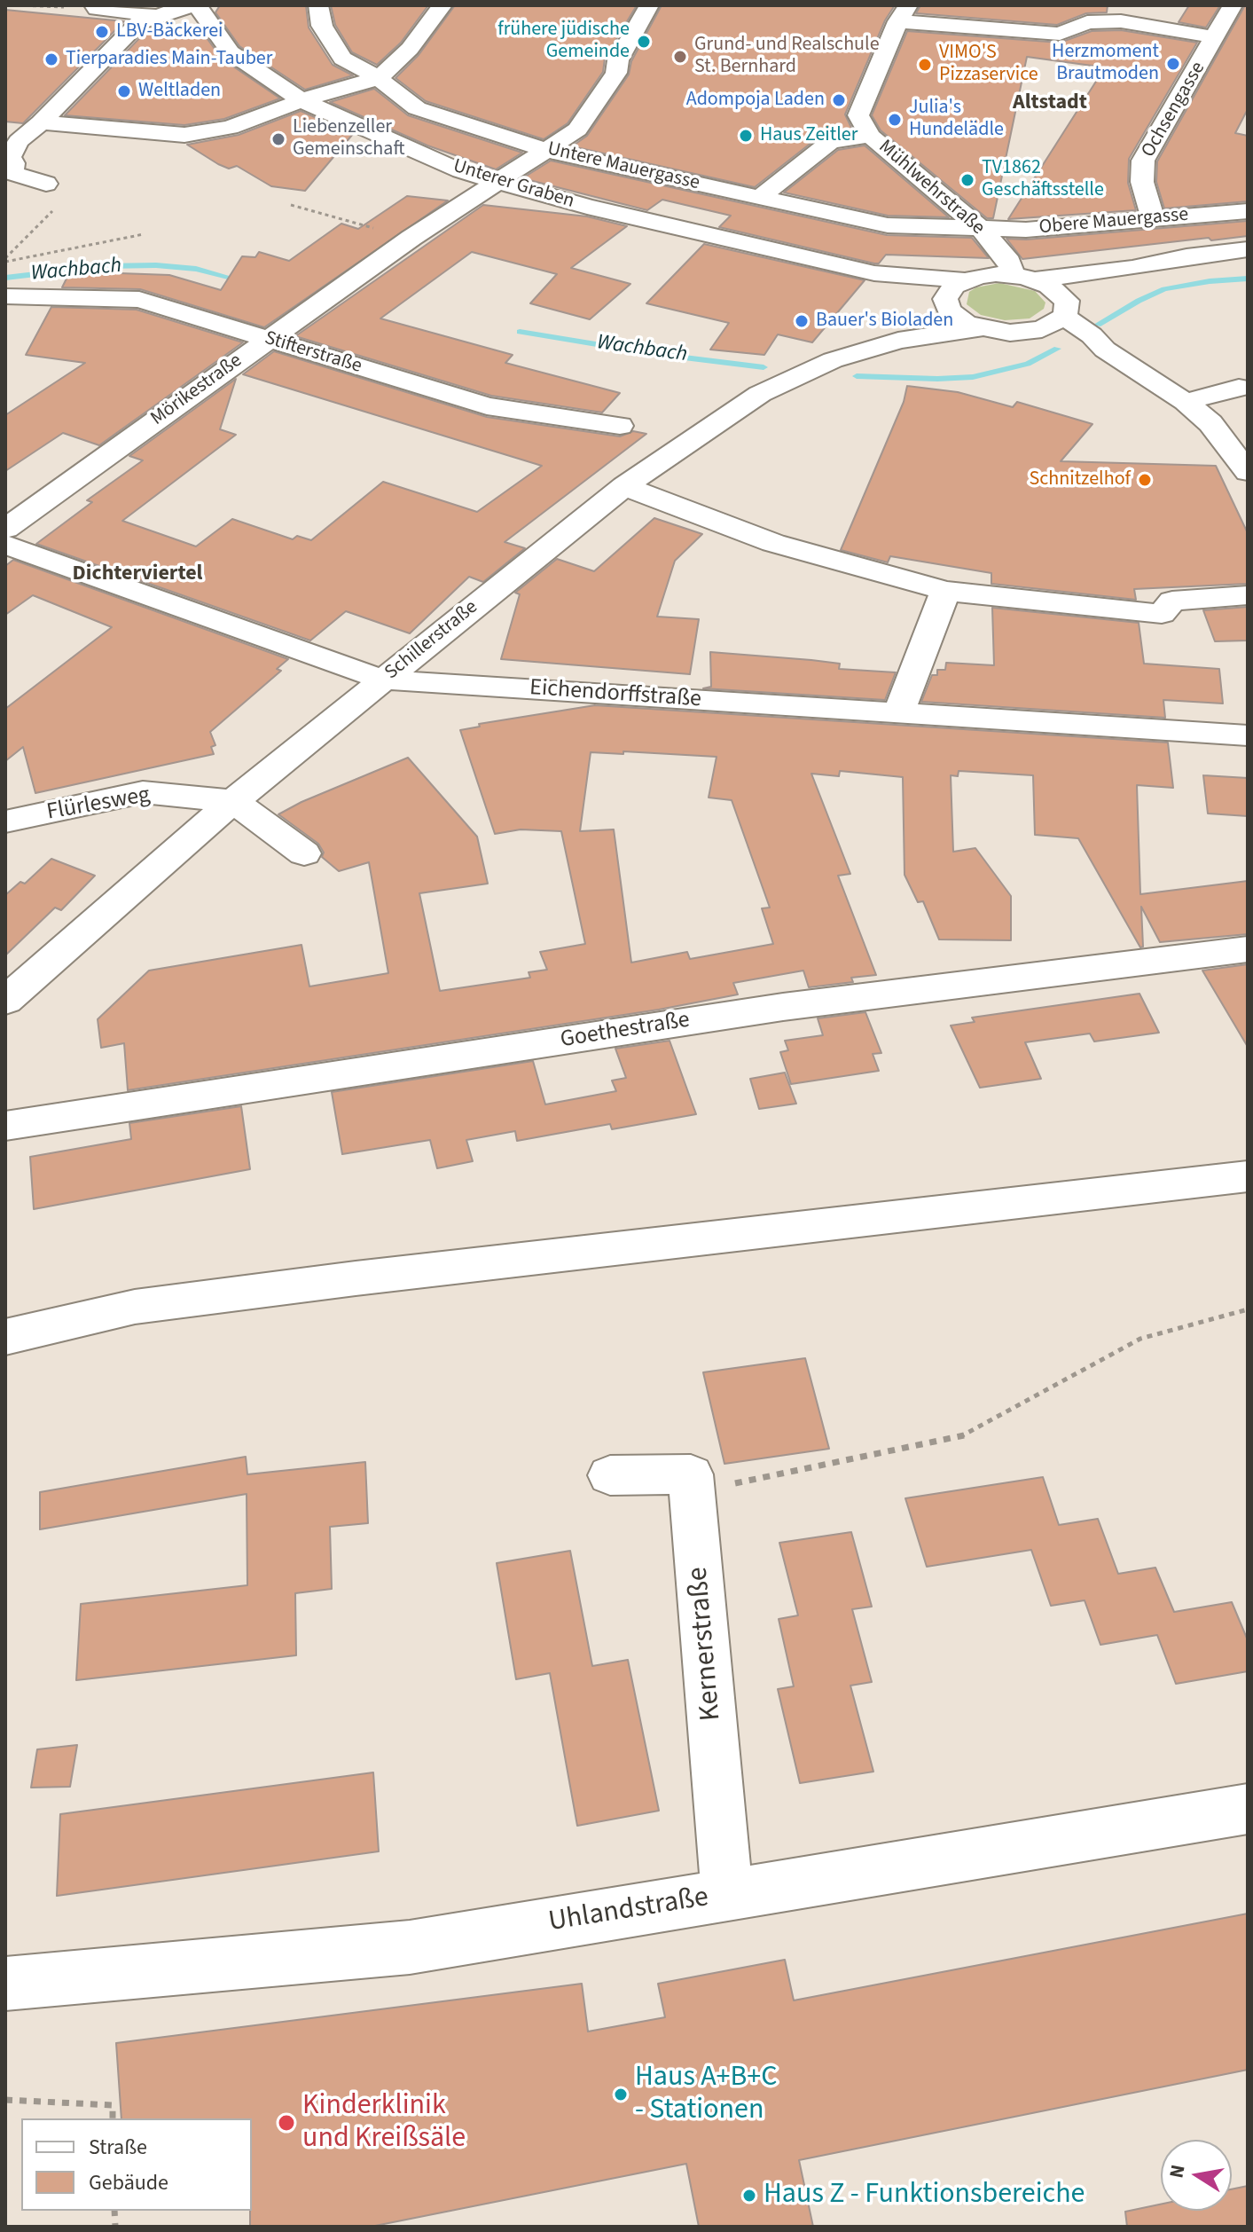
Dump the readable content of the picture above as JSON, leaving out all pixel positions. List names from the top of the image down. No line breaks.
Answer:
{"streets":{"street":["Ochsengasse","Untere Mauergasse","Unterer Graben","Mühlwehrstraße","Obere Mauergasse","Stifterstraße","Mörikestraße","Schillerstraße","Eichendorffstraße","Flürlesweg","Goethestraße","Kernerstraße","Uhlandstraße"]},"crossings":[["Ochsengasse","Mühlwehrstraße"],["Ochsengasse","Obere Mauergasse"],["Untere Mauergasse","Mühlwehrstraße"],["Untere Mauergasse","Obere Mauergasse"],["Untere Mauergasse","Mörikestraße"],["Unterer Graben","Mühlwehrstraße"],["Unterer Graben","Mörikestraße"],["Unterer Graben","Schillerstraße"],["Mühlwehrstraße","Obere Mauergasse"],["Stifterstraße","Mörikestraße"],["Schillerstraße","Eichendorffstraße"],["Schillerstraße","Flürlesweg"],["Kernerstraße","Uhlandstraße"]],"districts":["Altstadt","Dichterviertel"],"water":["Wachbach"],"places":["LBV-Bäckerei","frühere jüdische Gemeinde","Grund- und Realschule St. Bernhard","Tierparadies Main-Tauber","Herzmoment Brautmoden","VIMO'S Pizzaservice","Weltladen","Adompoja Laden","Julia's Hundelädle","Haus Zeitler","Liebenzeller Gemeinschaft","TV1862 Geschäftsstelle","Bauer's Bioladen","Schnitzelhof","Haus A+B+C - Stationen","Kinderklinik und Kreißsäle","Haus Z - Funktionsbereiche"],"legend":["Straße","Gebäude"],"north":"left"}
